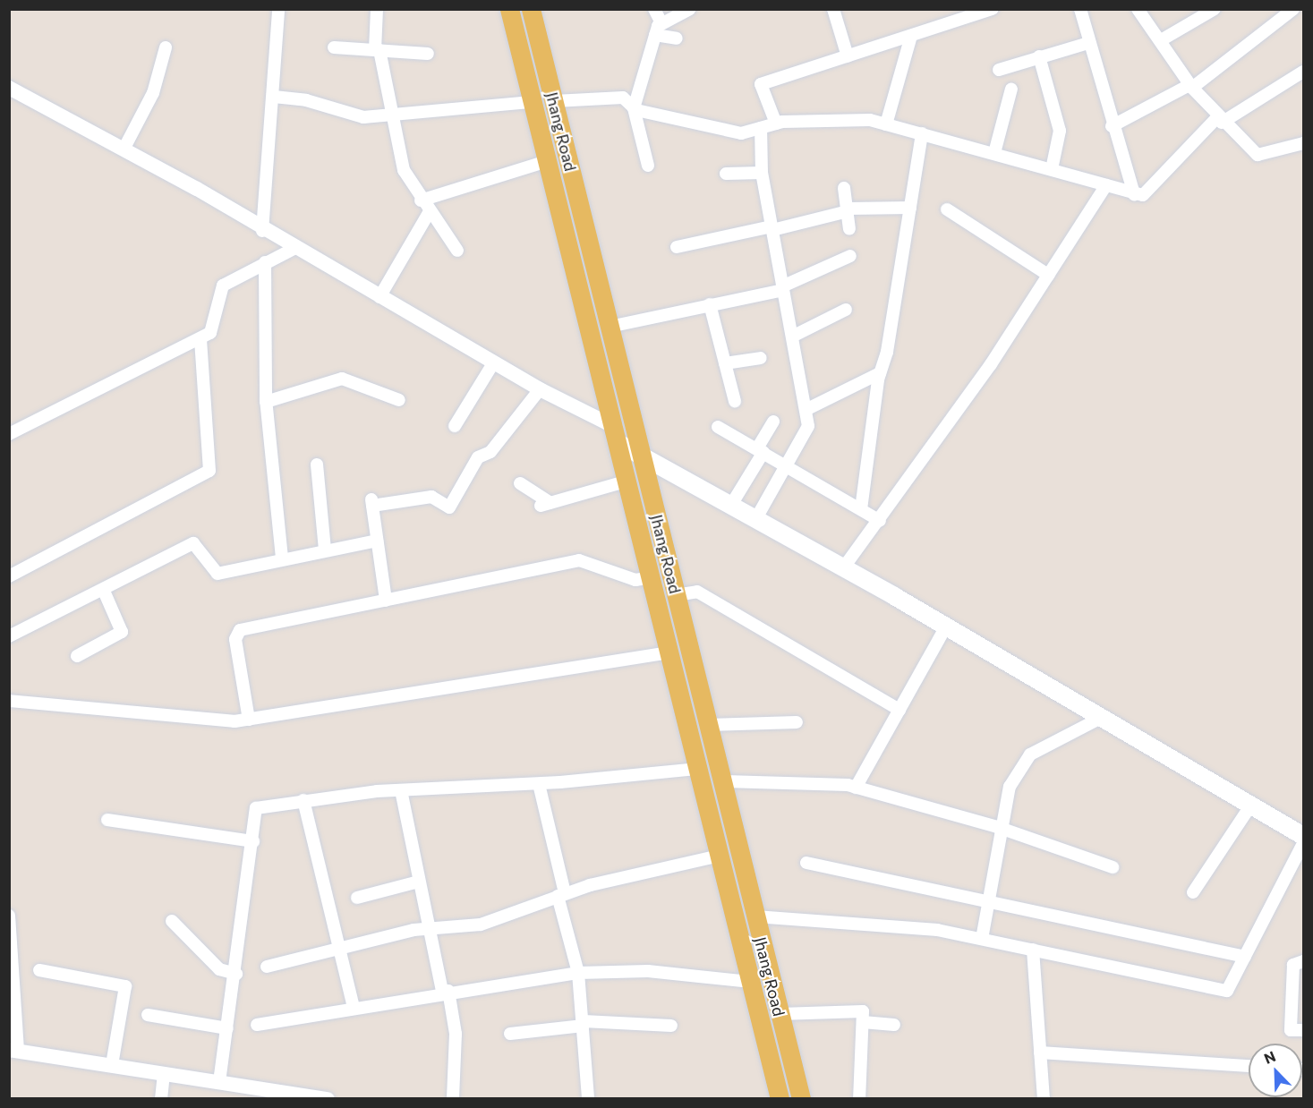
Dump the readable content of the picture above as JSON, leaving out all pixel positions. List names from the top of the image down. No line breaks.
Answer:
{"streets":{"main road":["Jhang Road"]},"north":"top left"}
